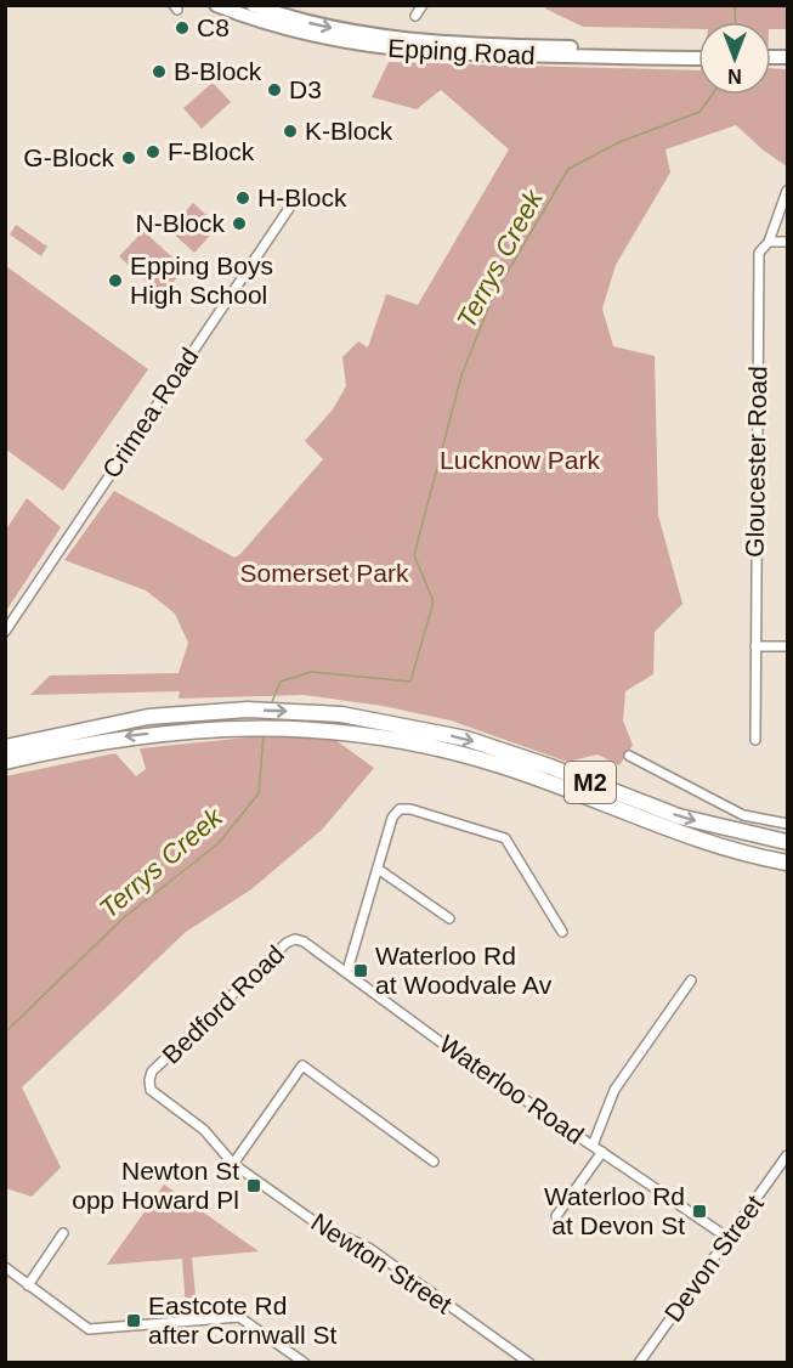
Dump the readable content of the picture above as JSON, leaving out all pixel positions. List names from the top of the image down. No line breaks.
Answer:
{"streets":{"highway":["M2"],"main road":["Epping Road"],"street":["Crimea Road","Gloucester Road","Bedford Road","Waterloo Road","Devon Street","Newton Street"]},"crossings":[["Bedford Road","Waterloo Road"],["Bedford Road","Newton Street"],["Waterloo Road","Devon Street"]],"water":["Terrys Creek"],"parks":["Lucknow Park","Somerset Park"],"places":{"other":["C8","B-Block","D3","K-Block","F-Block","G-Block","H-Block","N-Block","Epping Boys High School"],"transit":["Waterloo Rd at Woodvale Av","Newton St opp Howard Pl","Waterloo Rd at Devon St","Eastcote Rd after Cornwall St"]},"north":"bottom"}
